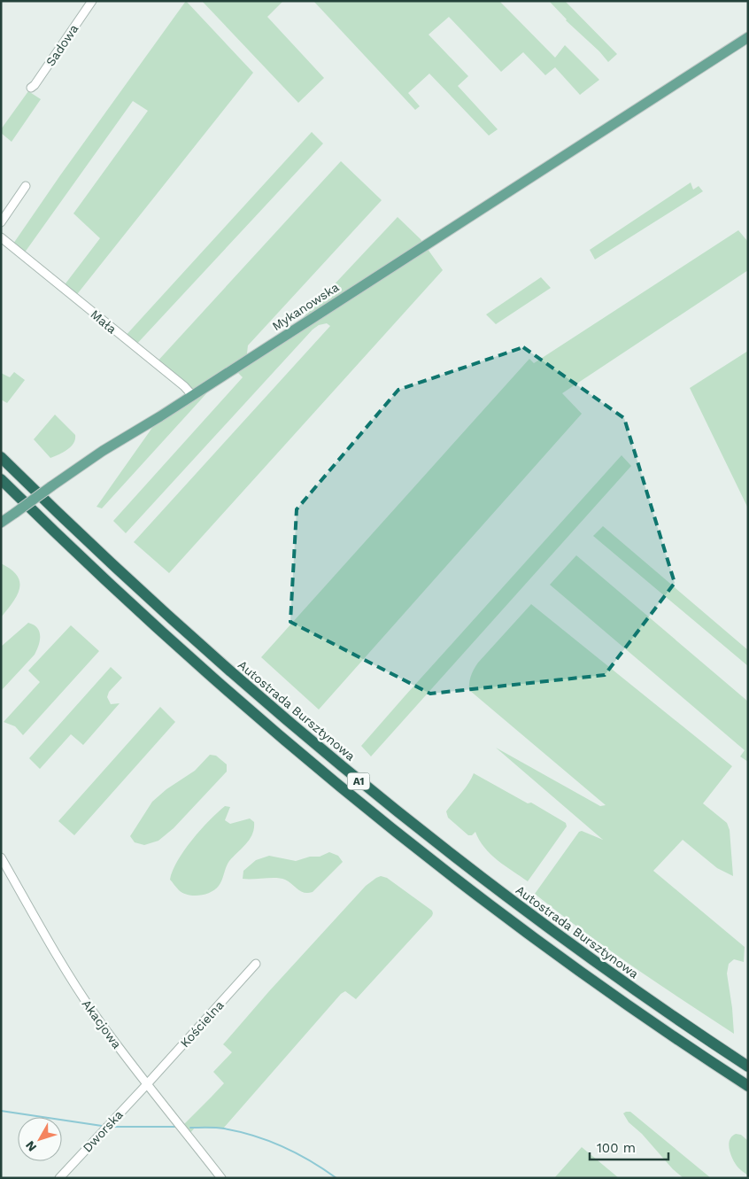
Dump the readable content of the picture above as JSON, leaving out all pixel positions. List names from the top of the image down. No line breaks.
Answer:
{"streets":{"highway":["Autostrada Bursztynowa","A1"],"main road":["Mykanowska"],"street":["Sadowa","Mała","Akacjowa","Kościelna","Dworska"]},"crossings":[["Mykanowska","Mała"],["Akacjowa","Kościelna"],["Akacjowa","Dworska"],["Kościelna","Dworska"]],"scale_bar":"100 m","north":"bottom left"}
